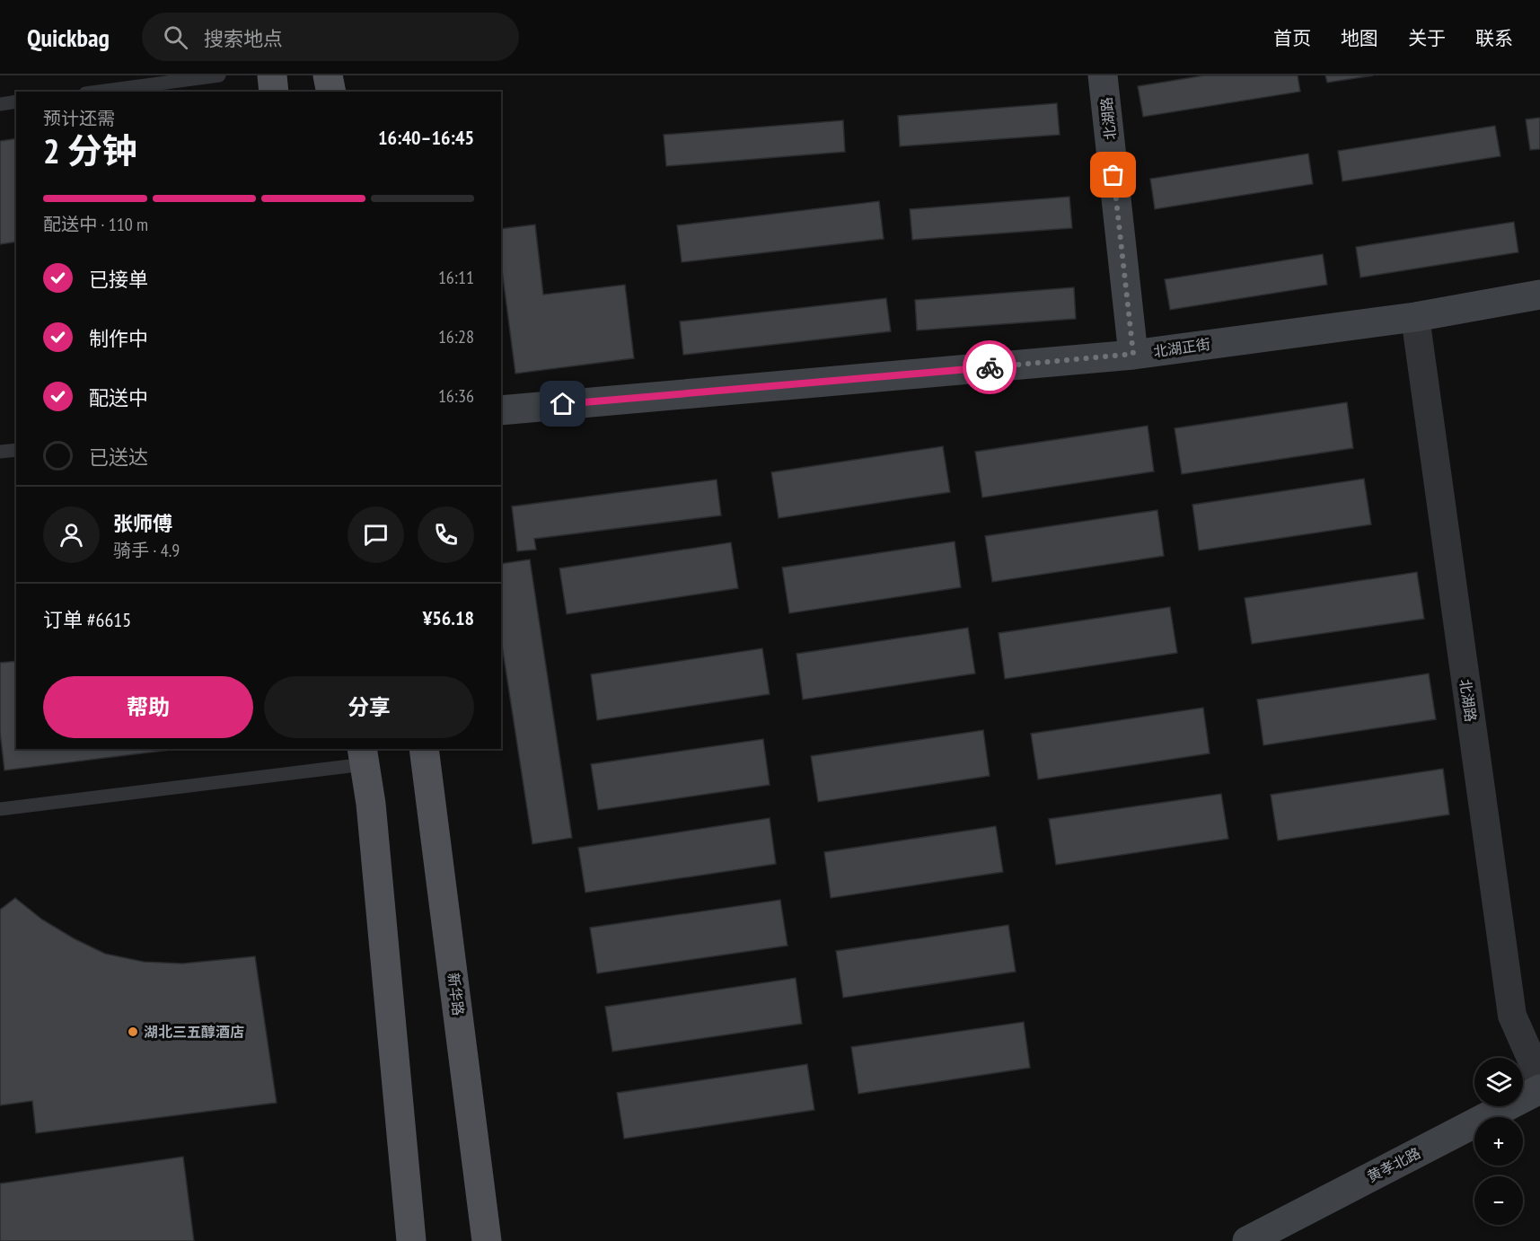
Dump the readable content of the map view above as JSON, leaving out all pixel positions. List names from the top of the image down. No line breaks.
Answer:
{"streets":{"main road":["新华路"],"street":["北湖路","北湖正街","黄孝北路"]},"crossings":[["北湖路","北湖正街"]],"places":["湖北三五醇酒店"],"page":{"header":"Quickbag","search":"搜索地点","nav":["首页","地图","关于","联系"],"heading":["2 分钟","预计还需","16:40–16:45"],"panel":["张师傅","骑手 · 4.9","订单 #6615","¥56.18"],"bar":"配送中 · 110 m","list":[["已接单","16:11"],["制作中","16:28"],["配送中","16:36"],"已送达"],"buttons":["帮助","分享"],"map_buttons":["+","−"]}}
